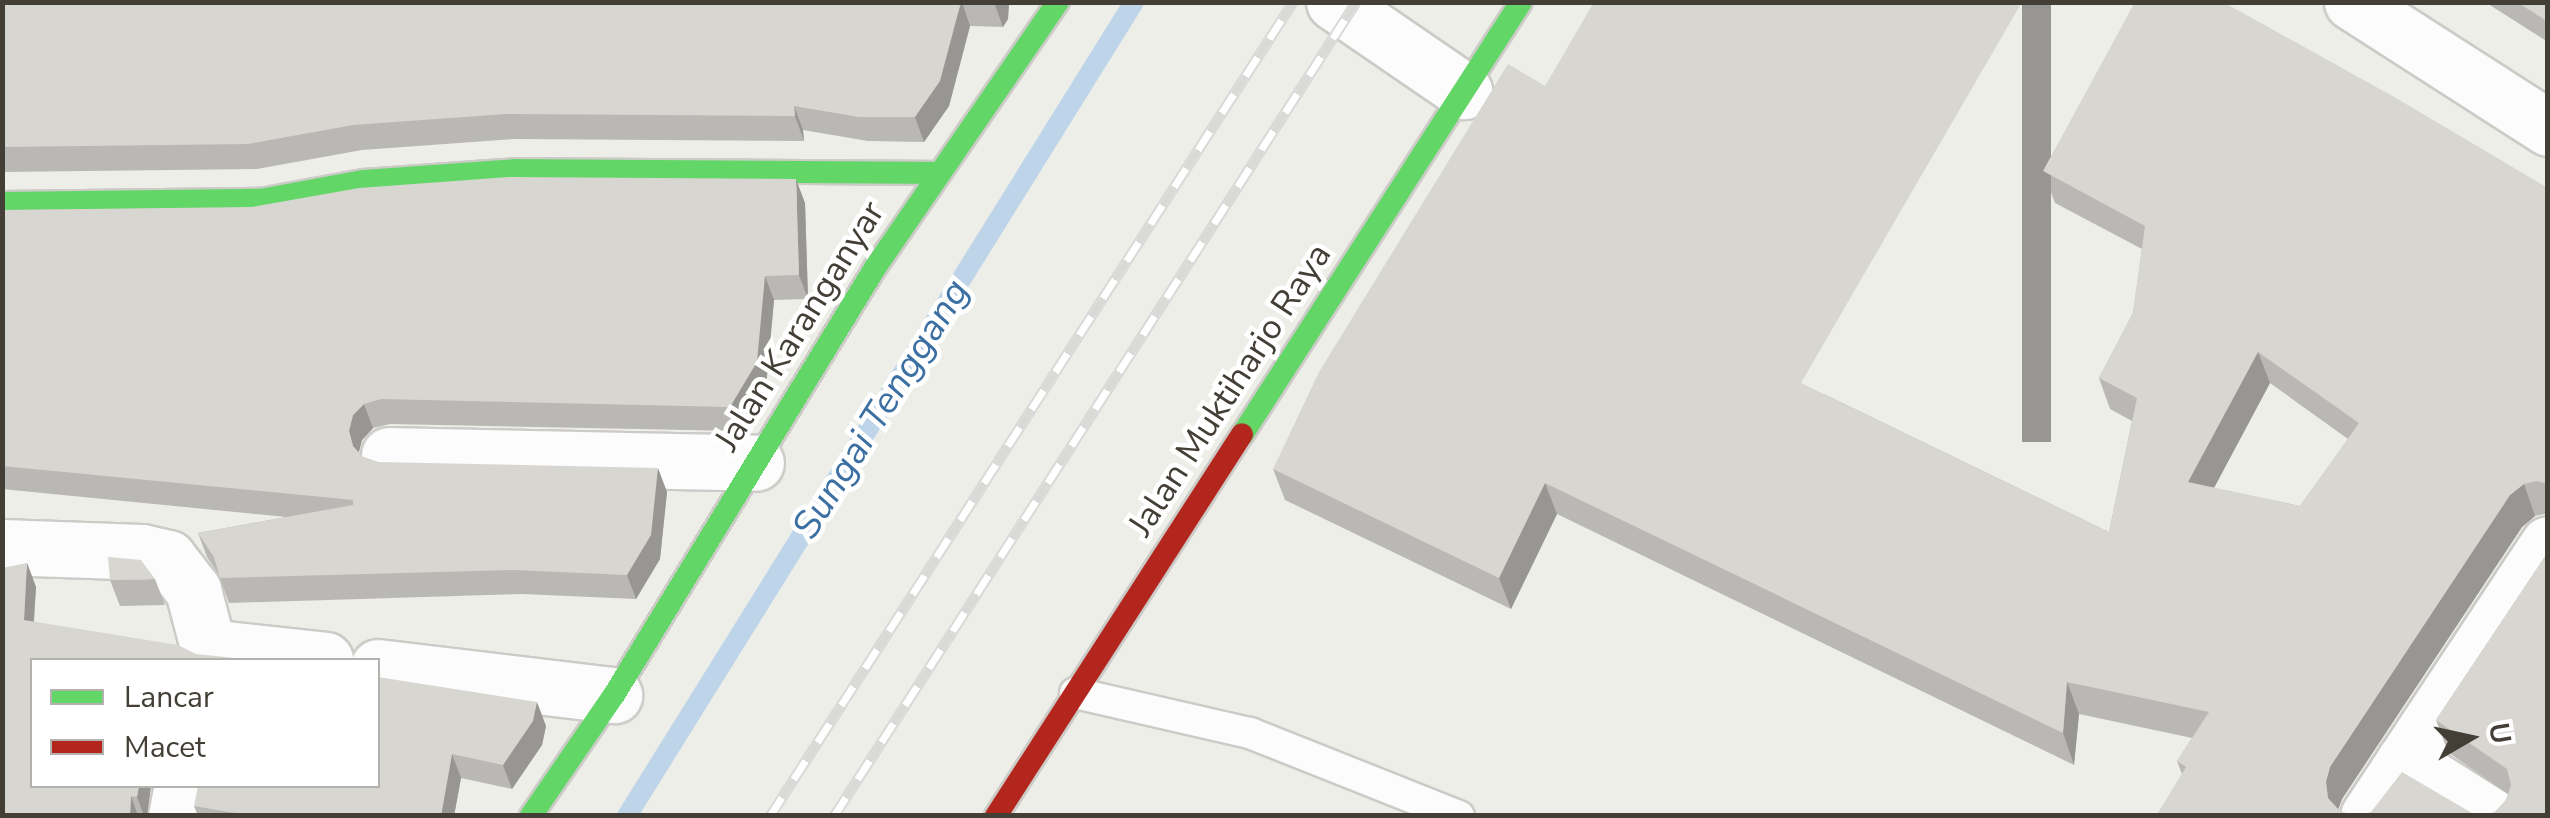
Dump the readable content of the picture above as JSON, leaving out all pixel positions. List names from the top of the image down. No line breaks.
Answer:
{"streets":{"street":["Jalan Karanganyar","Jalan Muktiharjo Raya"]},"water":["Sungai Tenggang"],"legend":["Lancar","Macet"],"north":"right"}
